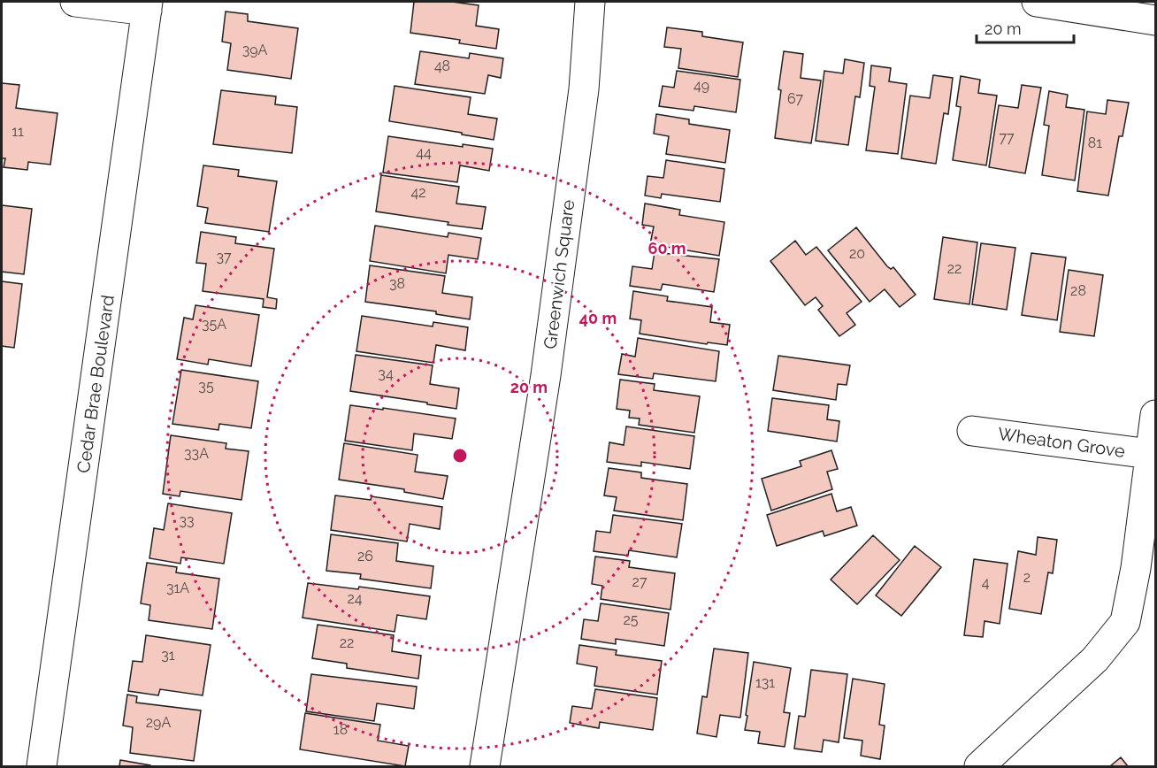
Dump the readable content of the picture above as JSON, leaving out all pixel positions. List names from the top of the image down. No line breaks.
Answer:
{"streets":{"street":["Greenwich Square","Cedar Brae Boulevard","Wheaton Grove"]},"house_numbers":["39A","48","49","67","11","77","81","44","42","20","37","22","38","28","35A","34","35","33A","33","26","2","27","4","31A","24","25","22","31","131","29A","18"],"scale_bar":"20 m","rings":["60 m","40 m","20 m"]}
